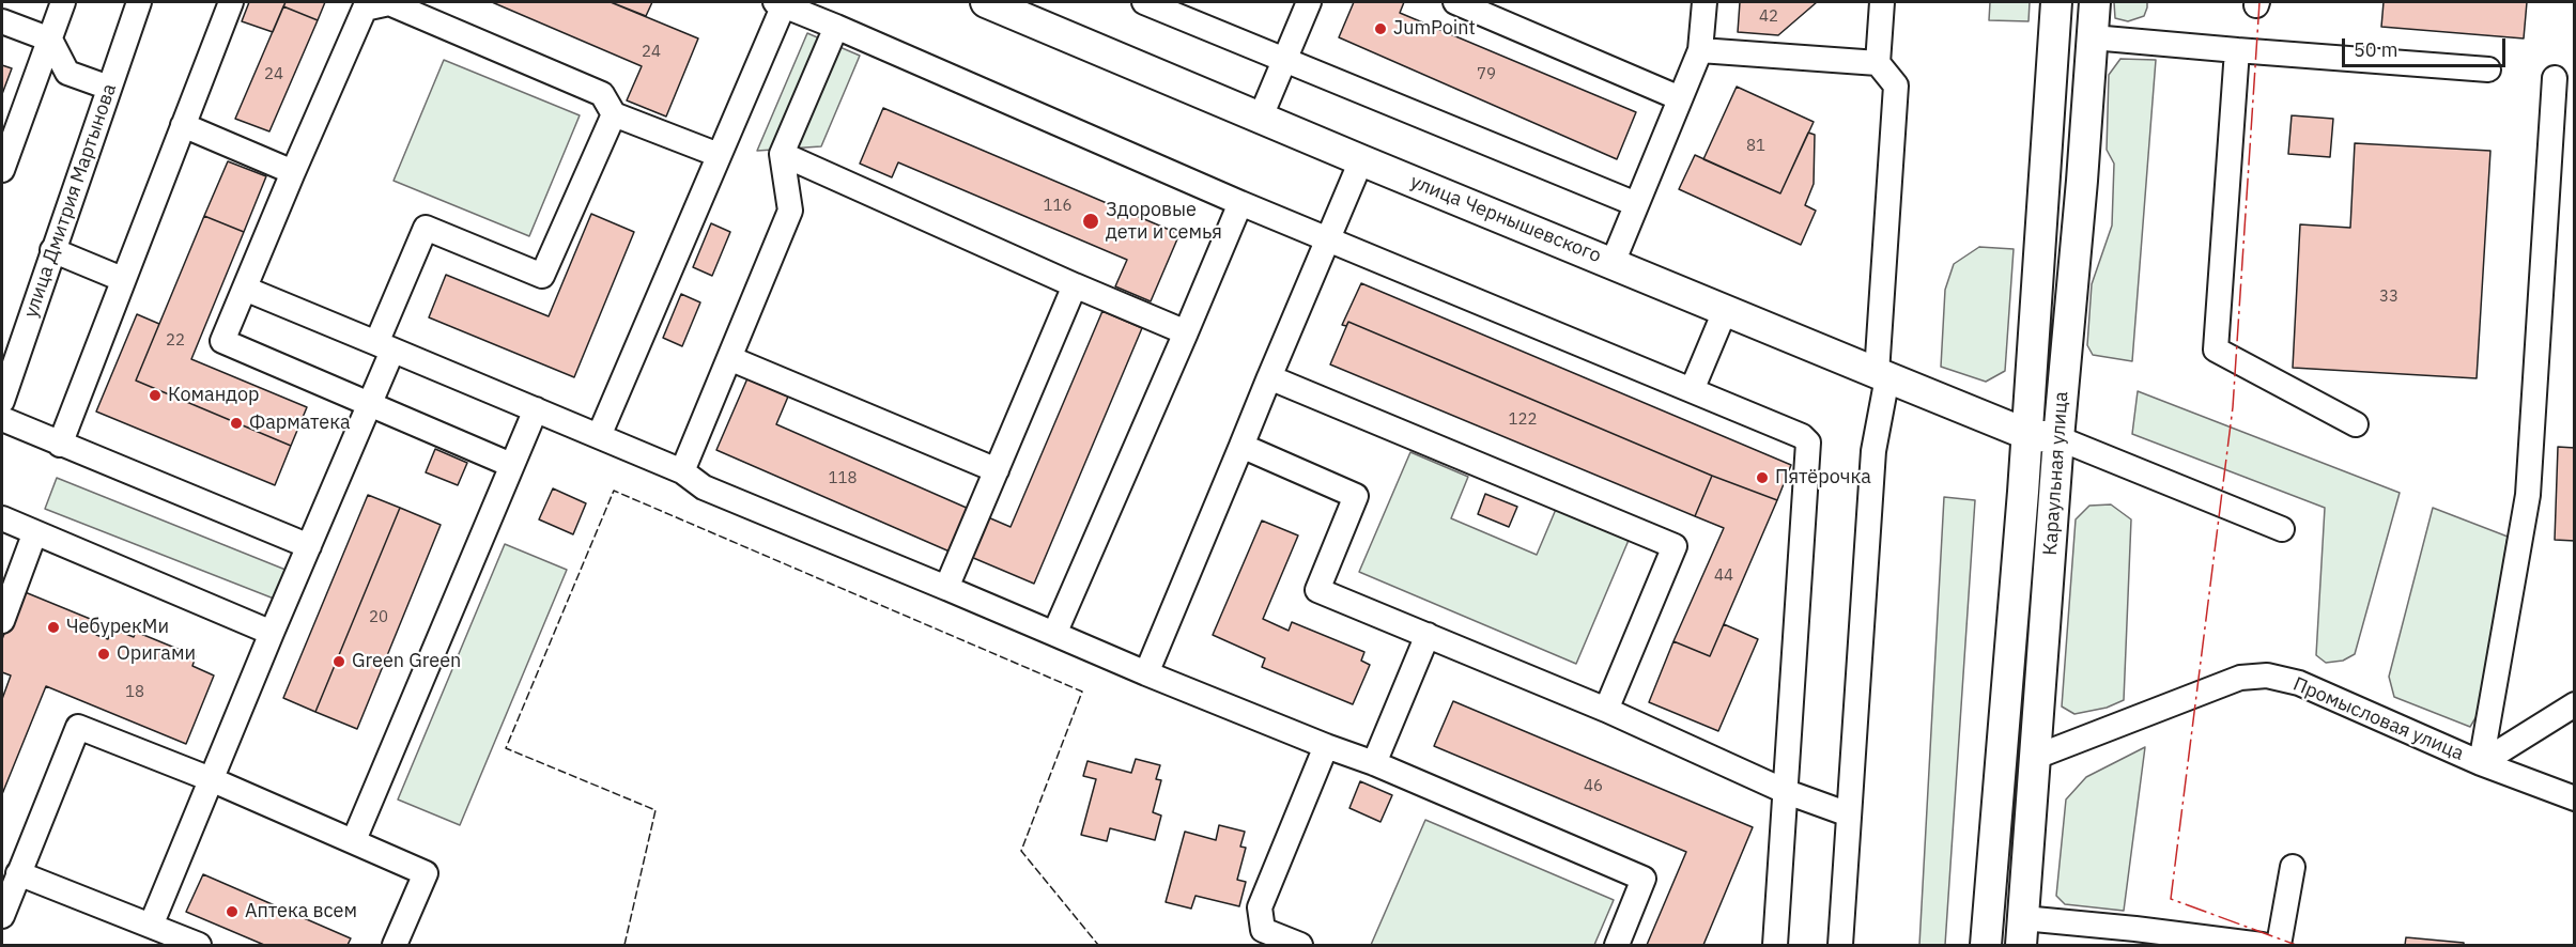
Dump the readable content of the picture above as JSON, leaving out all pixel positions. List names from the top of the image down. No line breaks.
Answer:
{"streets":{"main road":["улица Чернышевского","Караульная улица"],"street":["улица Дмитрия Мартынова","Промысловая улица"]},"crossings":[["улица Чернышевского","Караульная улица"],["Караульная улица","Промысловая улица"]],"places":["JumPoint","Здоровые дети и семья","Командор","Фарматека","Пятёрочка","ЧебурекМи","Оригами","Green Green","Аптека всем"],"house_numbers":["42","24","24","79","81","116","33","22","122","118","44","20","18","46"],"scale_bar":"50 m"}
